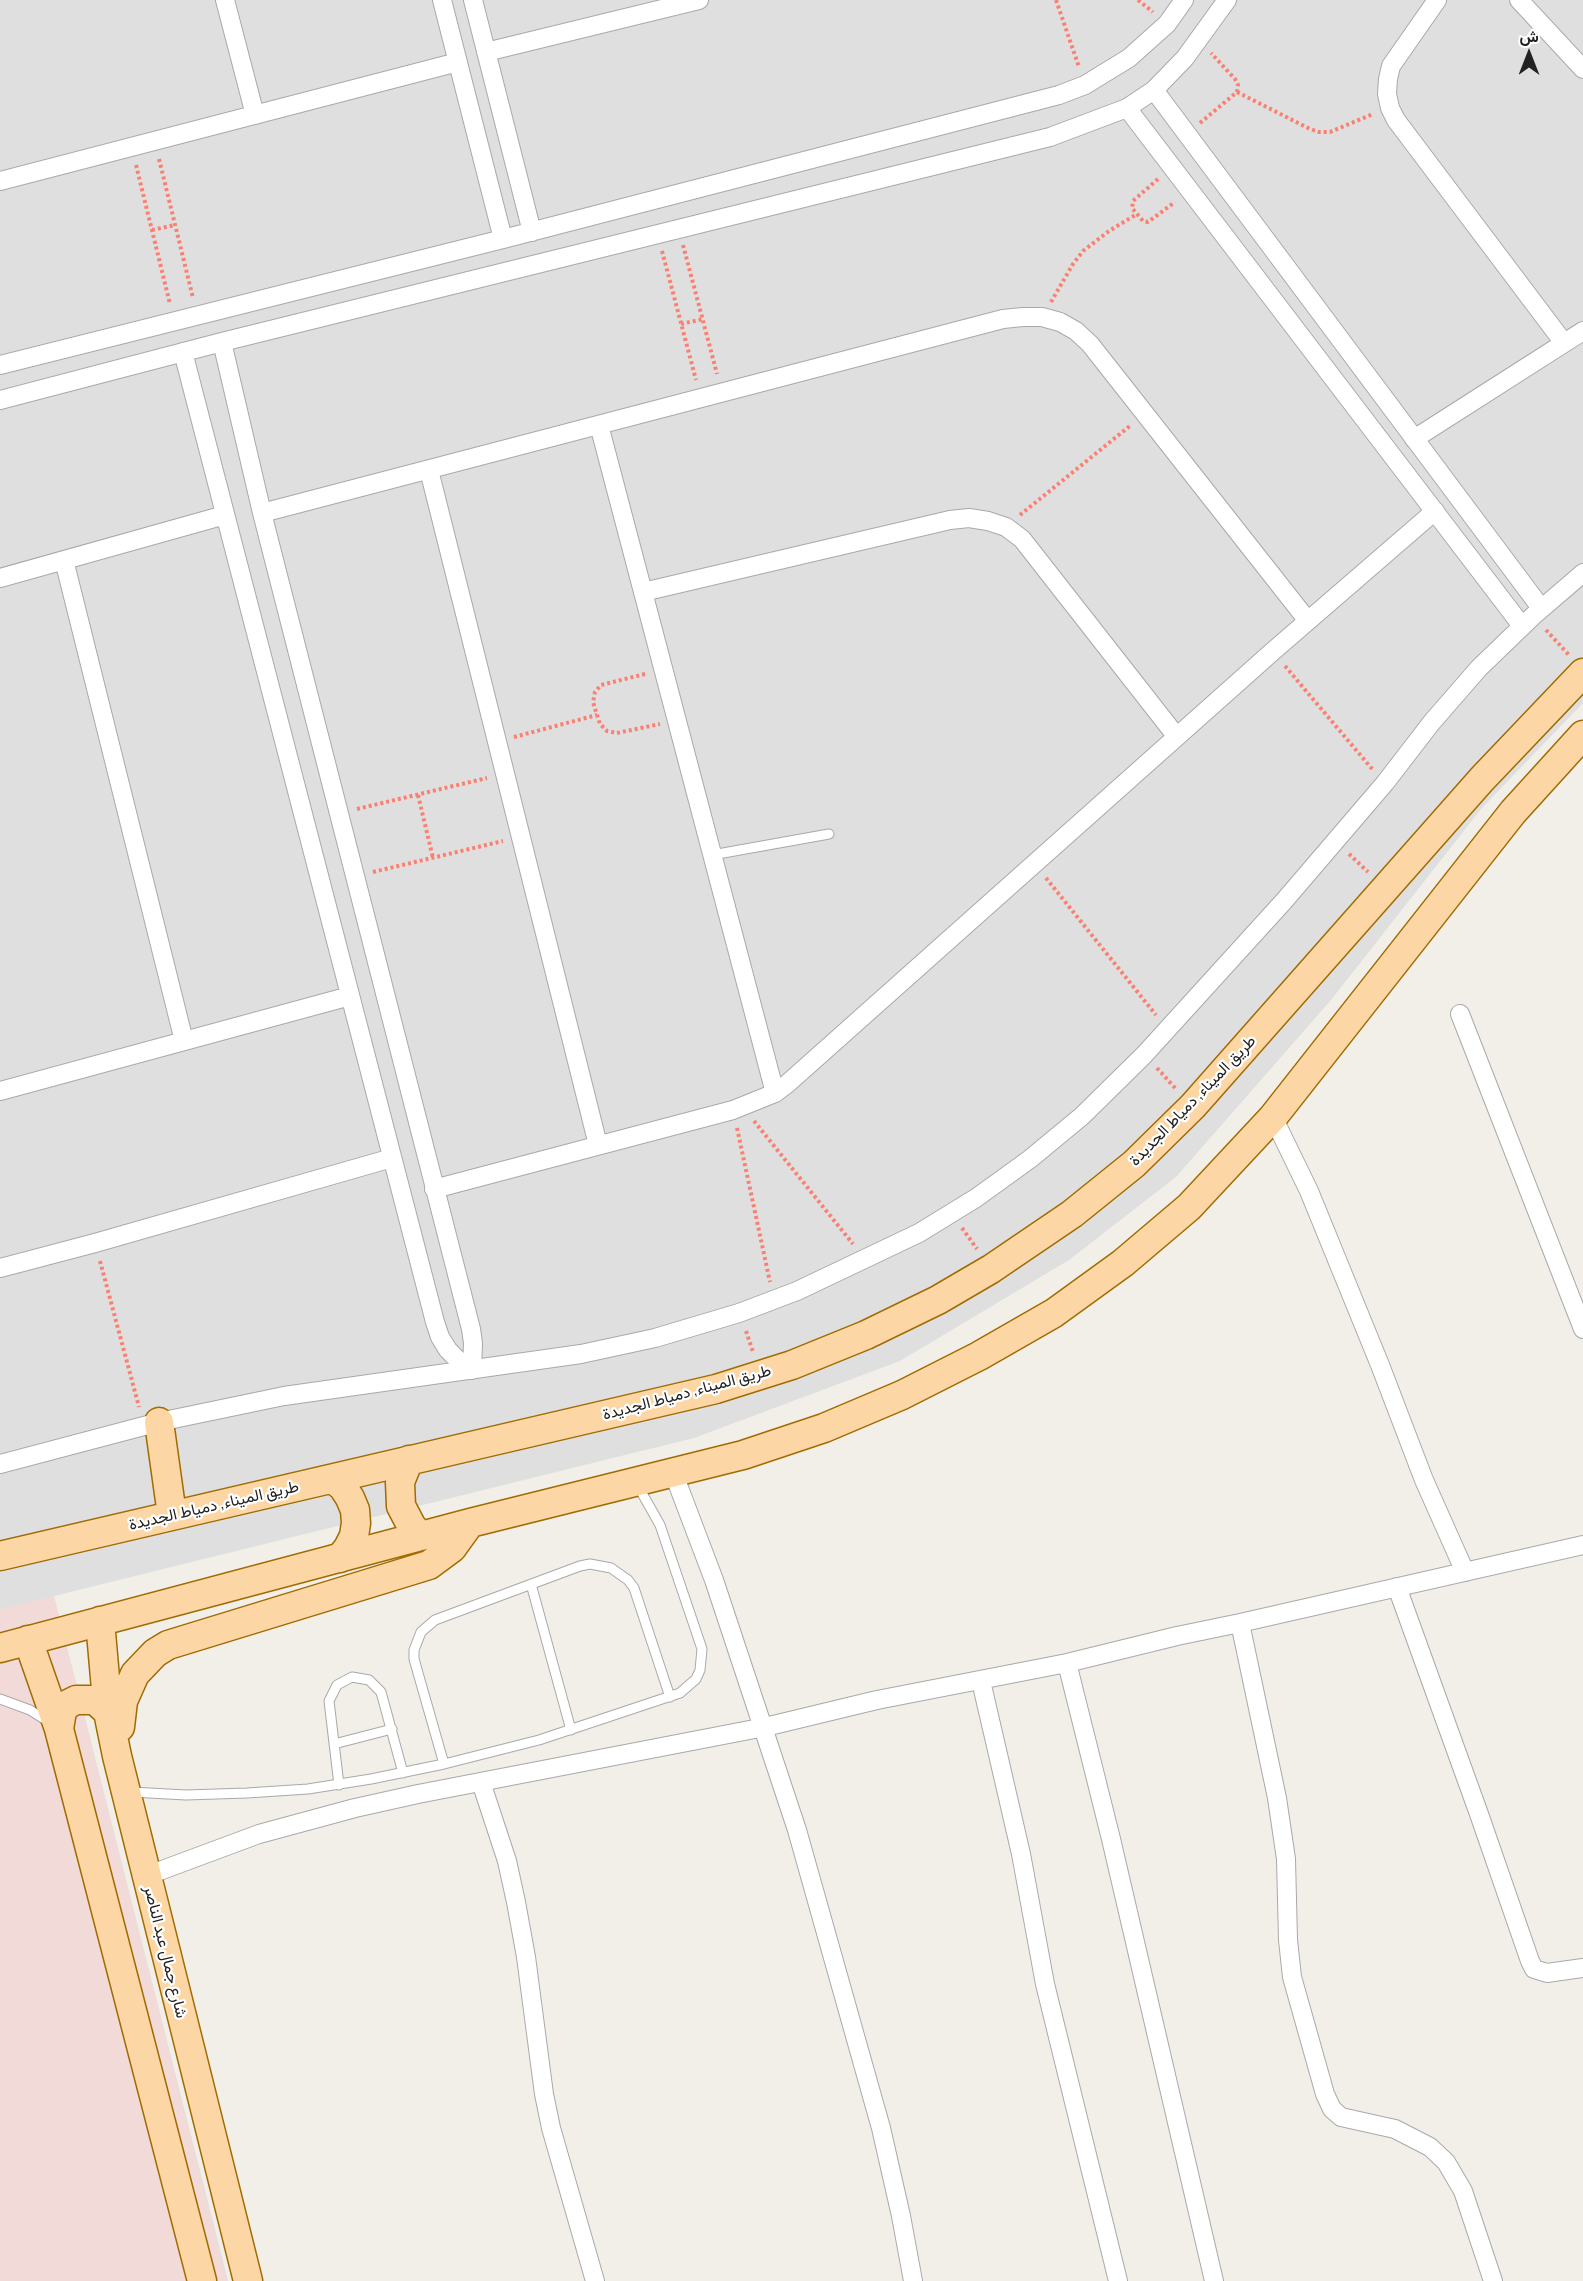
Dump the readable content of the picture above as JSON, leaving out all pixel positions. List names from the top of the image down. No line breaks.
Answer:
{"streets":{"main road":["طريق الميناء, دمياط الجديدة","شارع جمال عبد الناصر"]},"north":"top"}
